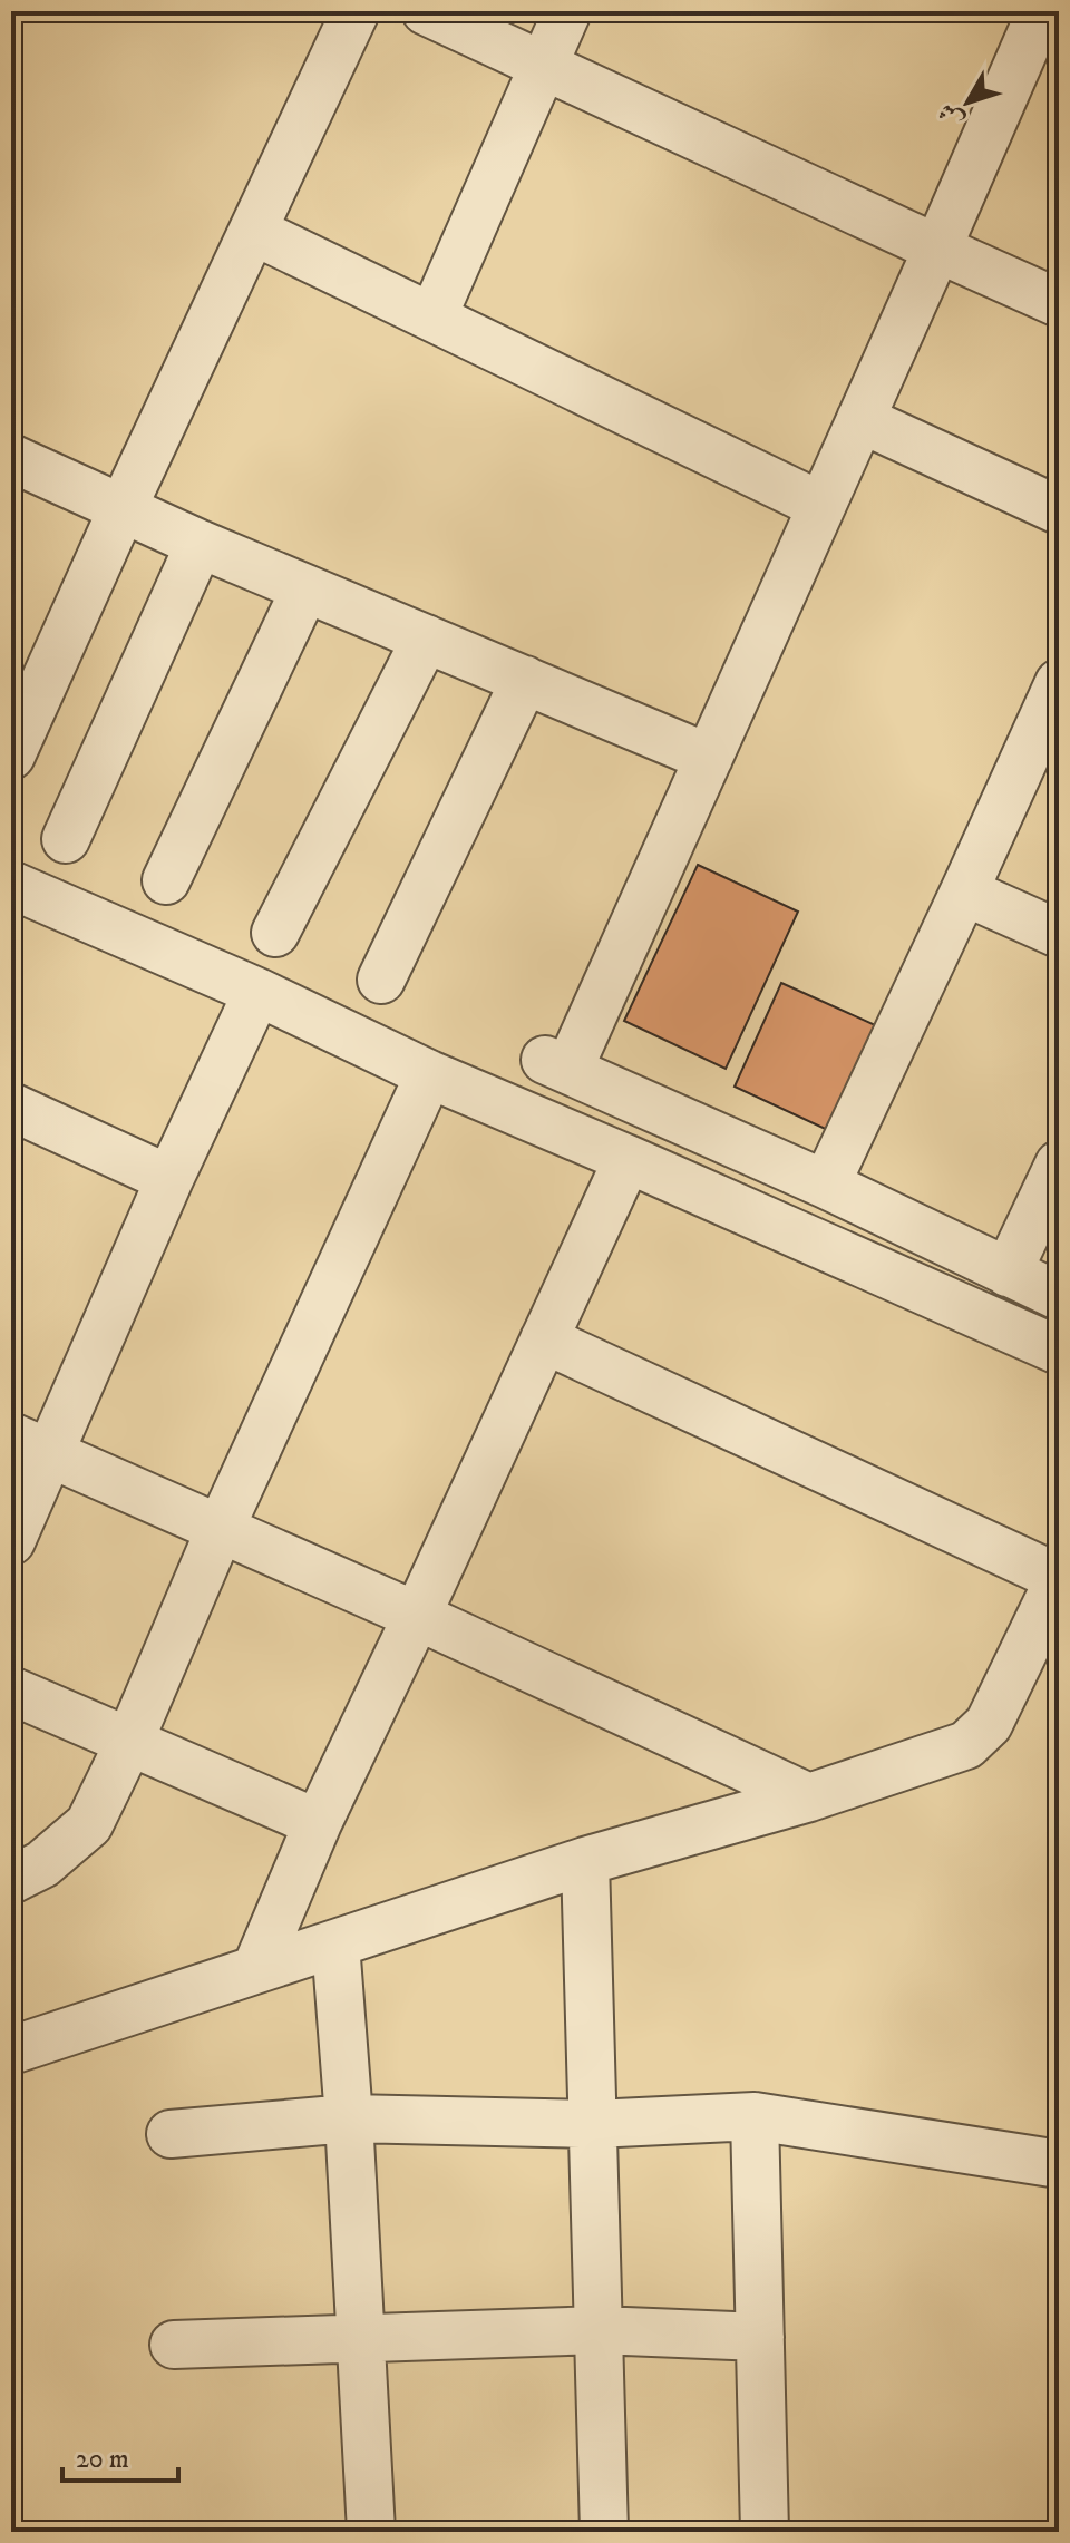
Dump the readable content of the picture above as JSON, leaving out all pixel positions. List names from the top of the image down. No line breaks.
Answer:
{"scale_bar":"20 m","north":"bottom left"}
